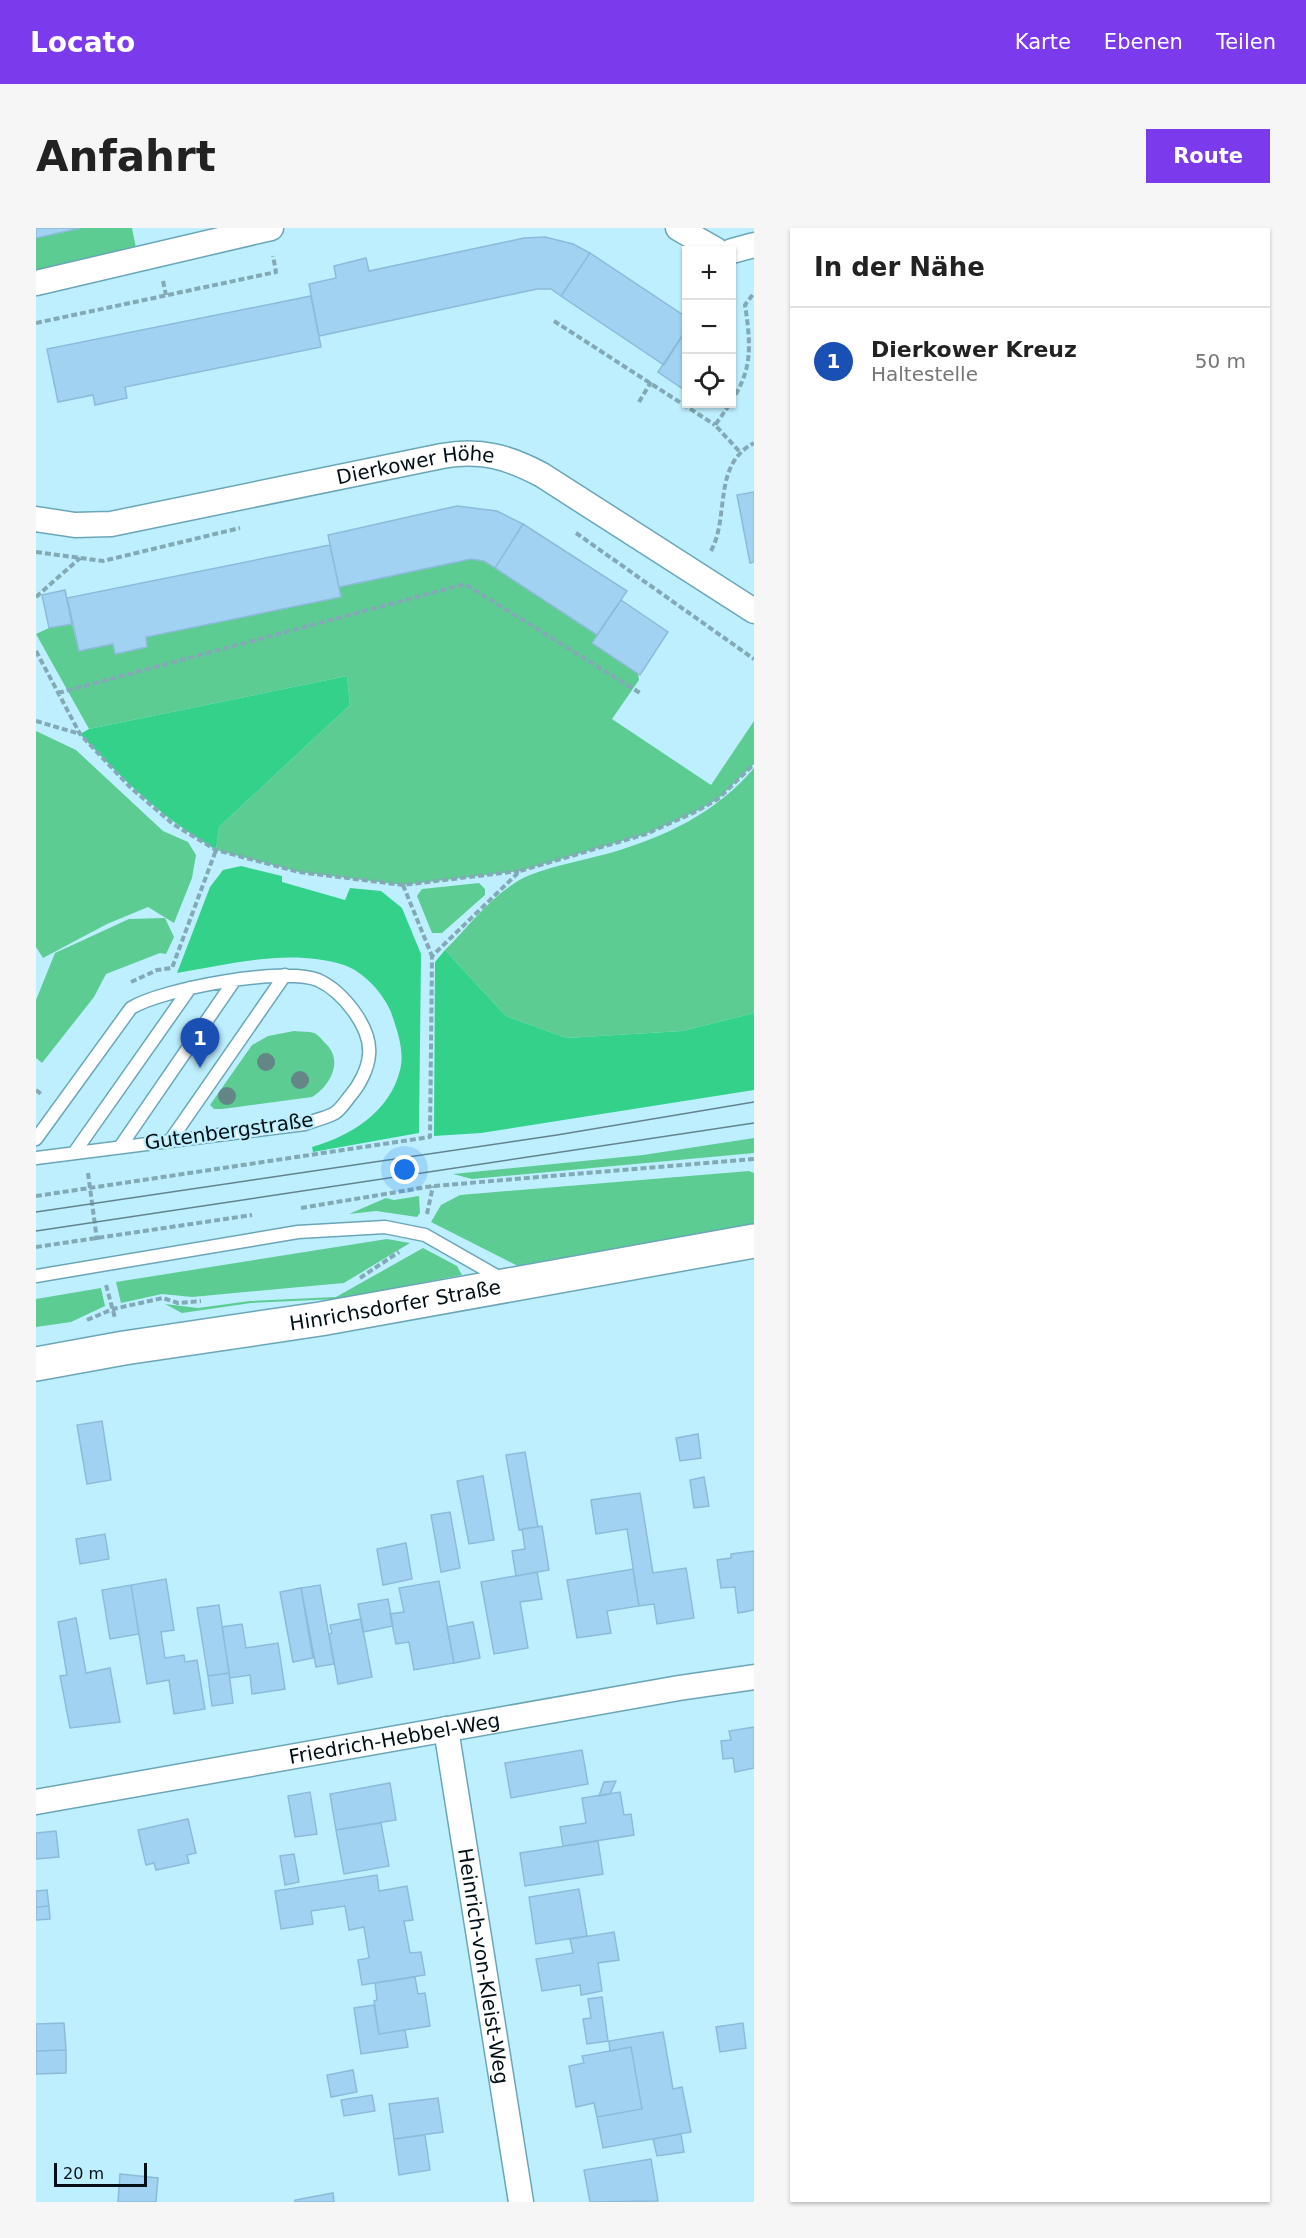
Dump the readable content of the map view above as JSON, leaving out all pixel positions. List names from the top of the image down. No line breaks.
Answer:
{"streets":{"street":["Dierkower Höhe","Hinrichsdorfer Straße","Friedrich-Hebbel-Weg","Heinrich-von-Kleist-Weg"],"lane":["Gutenbergstraße"]},"crossings":[["Friedrich-Hebbel-Weg","Heinrich-von-Kleist-Weg"]],"scale_bar":"20 m","page":{"header":"Locato","nav":["Karte","Ebenen","Teilen"],"buttons":"Route","title":"Anfahrt","heading":"In der Nähe","map_buttons":["+","−"],"list":[{"mark":"1","name":"Dierkower Kreuz","note":"Haltestelle","value":"50 m"}],"pins":"1","scale":"20 m"}}
